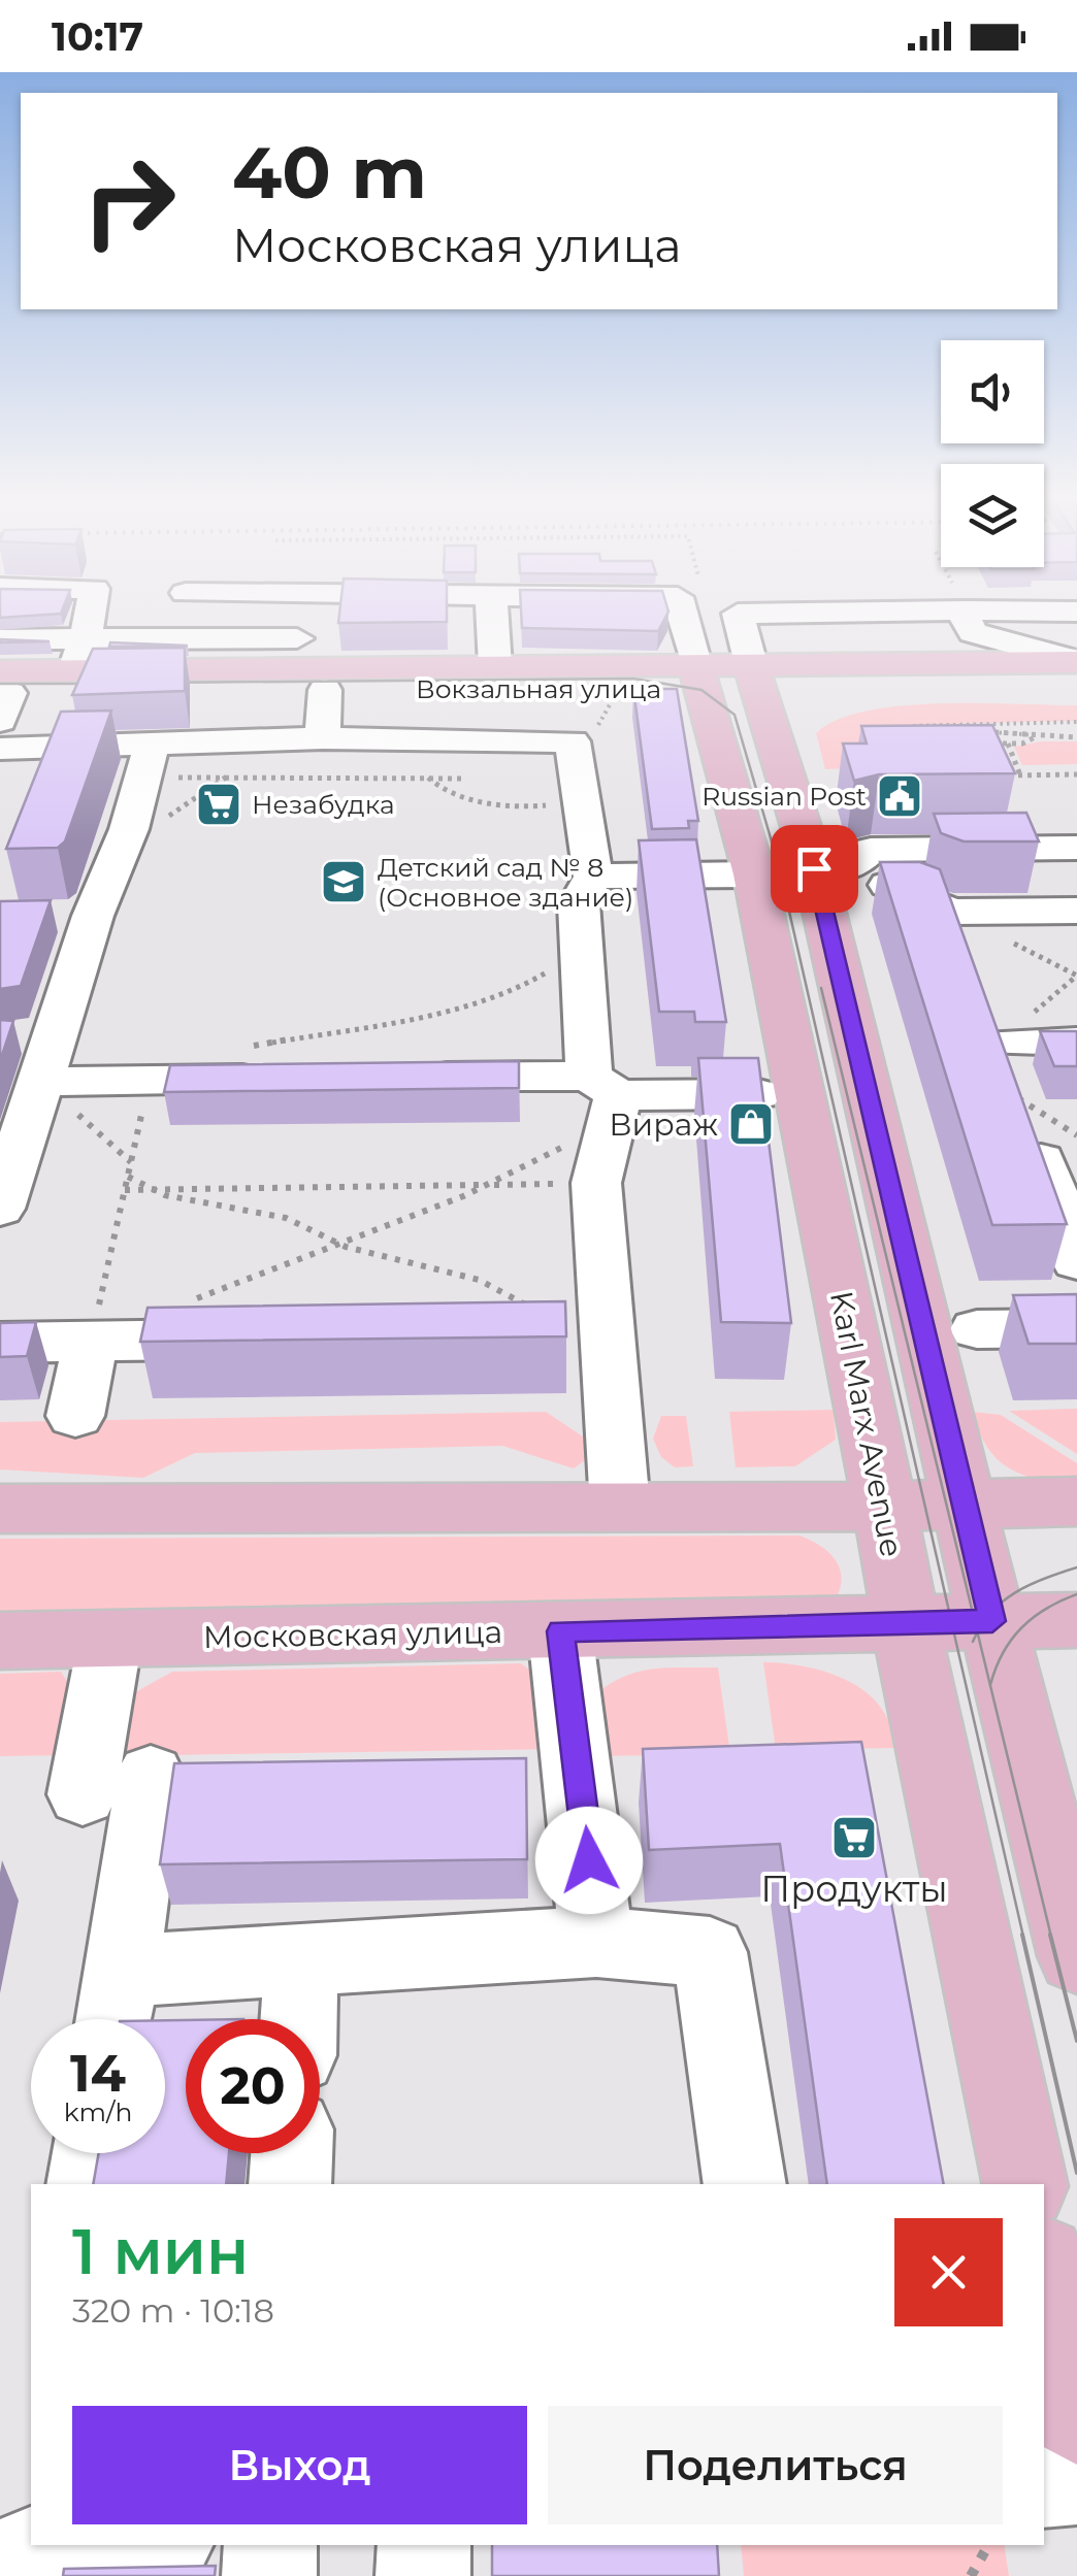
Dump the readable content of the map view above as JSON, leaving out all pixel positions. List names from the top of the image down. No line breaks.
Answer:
{"streets":{"main road":["Вокзальная улица","Karl Marx Avenue","Московская улица"]},"crossings":[["Вокзальная улица","Karl Marx Avenue"],["Karl Marx Avenue","Московская улица"]],"places":{"public building":["Russian Post"],"supermarket":["Незабудка","Продукты"],"school or university":["Детский сад № 8 (Основное здание)"],"shop":["Вираж"]},"page":{"status":"10:17","turn":["40 m","Московская улица"],"speed":"14 km/h","limit":"20","heading":["1 мин","320 m · 10:18"],"buttons":["Выход","Поделиться"]}}
